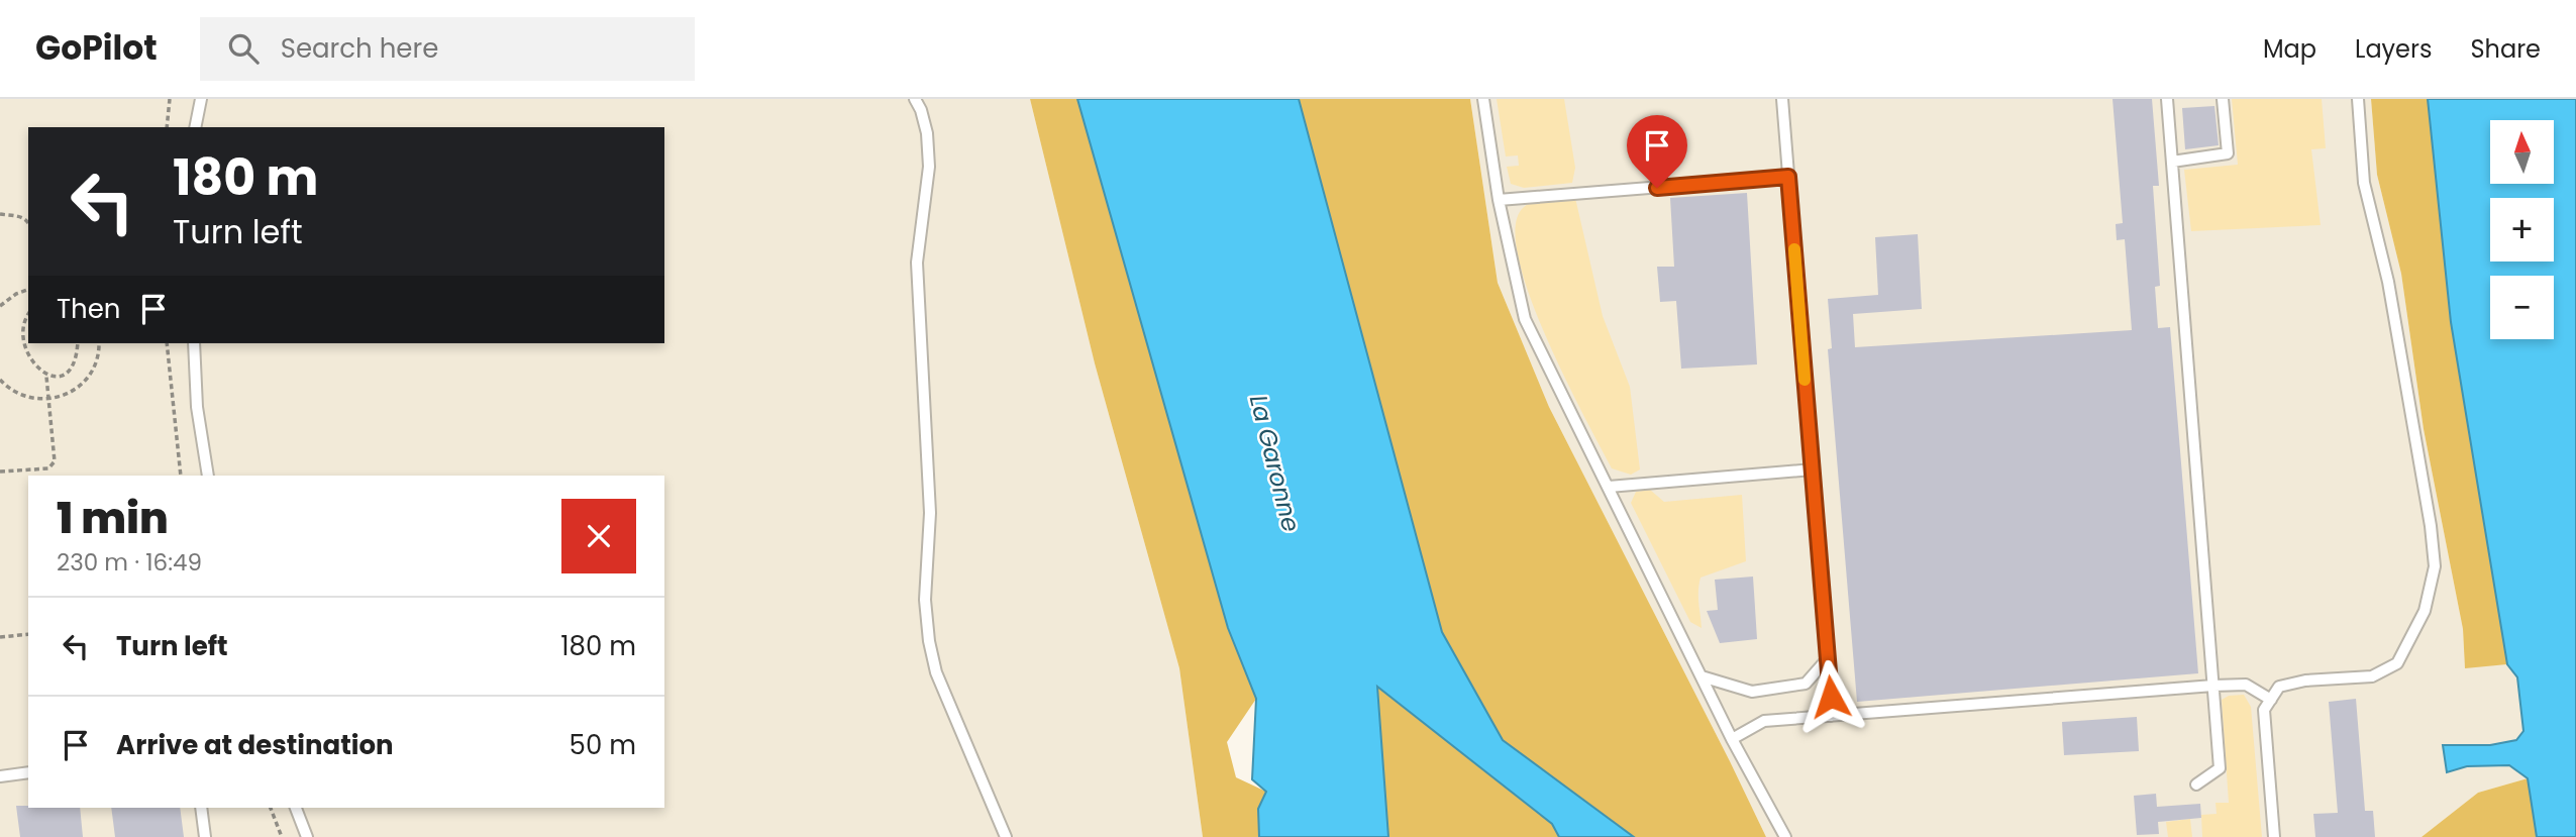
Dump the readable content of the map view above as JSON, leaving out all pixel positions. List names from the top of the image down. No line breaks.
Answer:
{"water":["La Garonne"],"north":"top","page":{"header":"GoPilot","search":"Search here","nav":["Map","Layers","Share"],"map_buttons":["+","−"],"turn":["180 m","Turn left"],"then":"Then","heading":["1 min","230 m · 16:49"],"list":[{"name":"Turn left","value":"180 m"},{"name":"Arrive at destination","value":"50 m"}]}}
